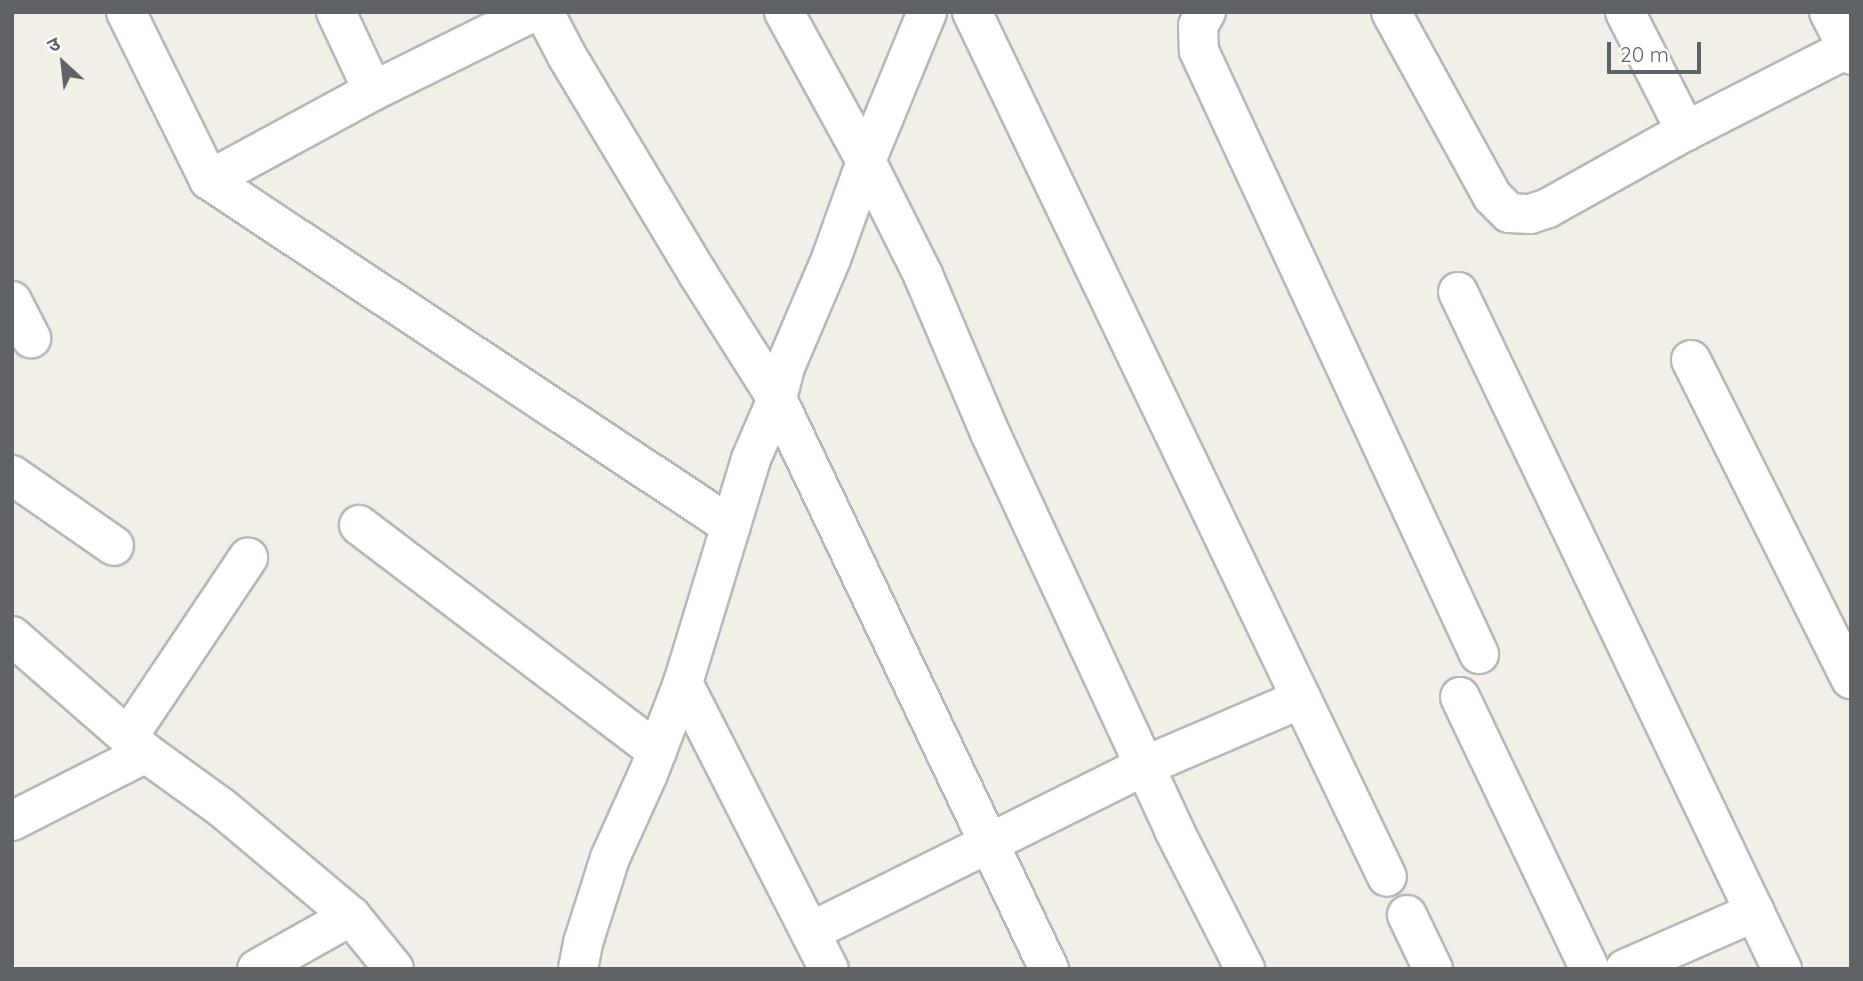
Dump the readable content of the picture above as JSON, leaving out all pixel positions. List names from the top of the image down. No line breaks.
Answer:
{"scale_bar":"20 m","north":"top left"}
